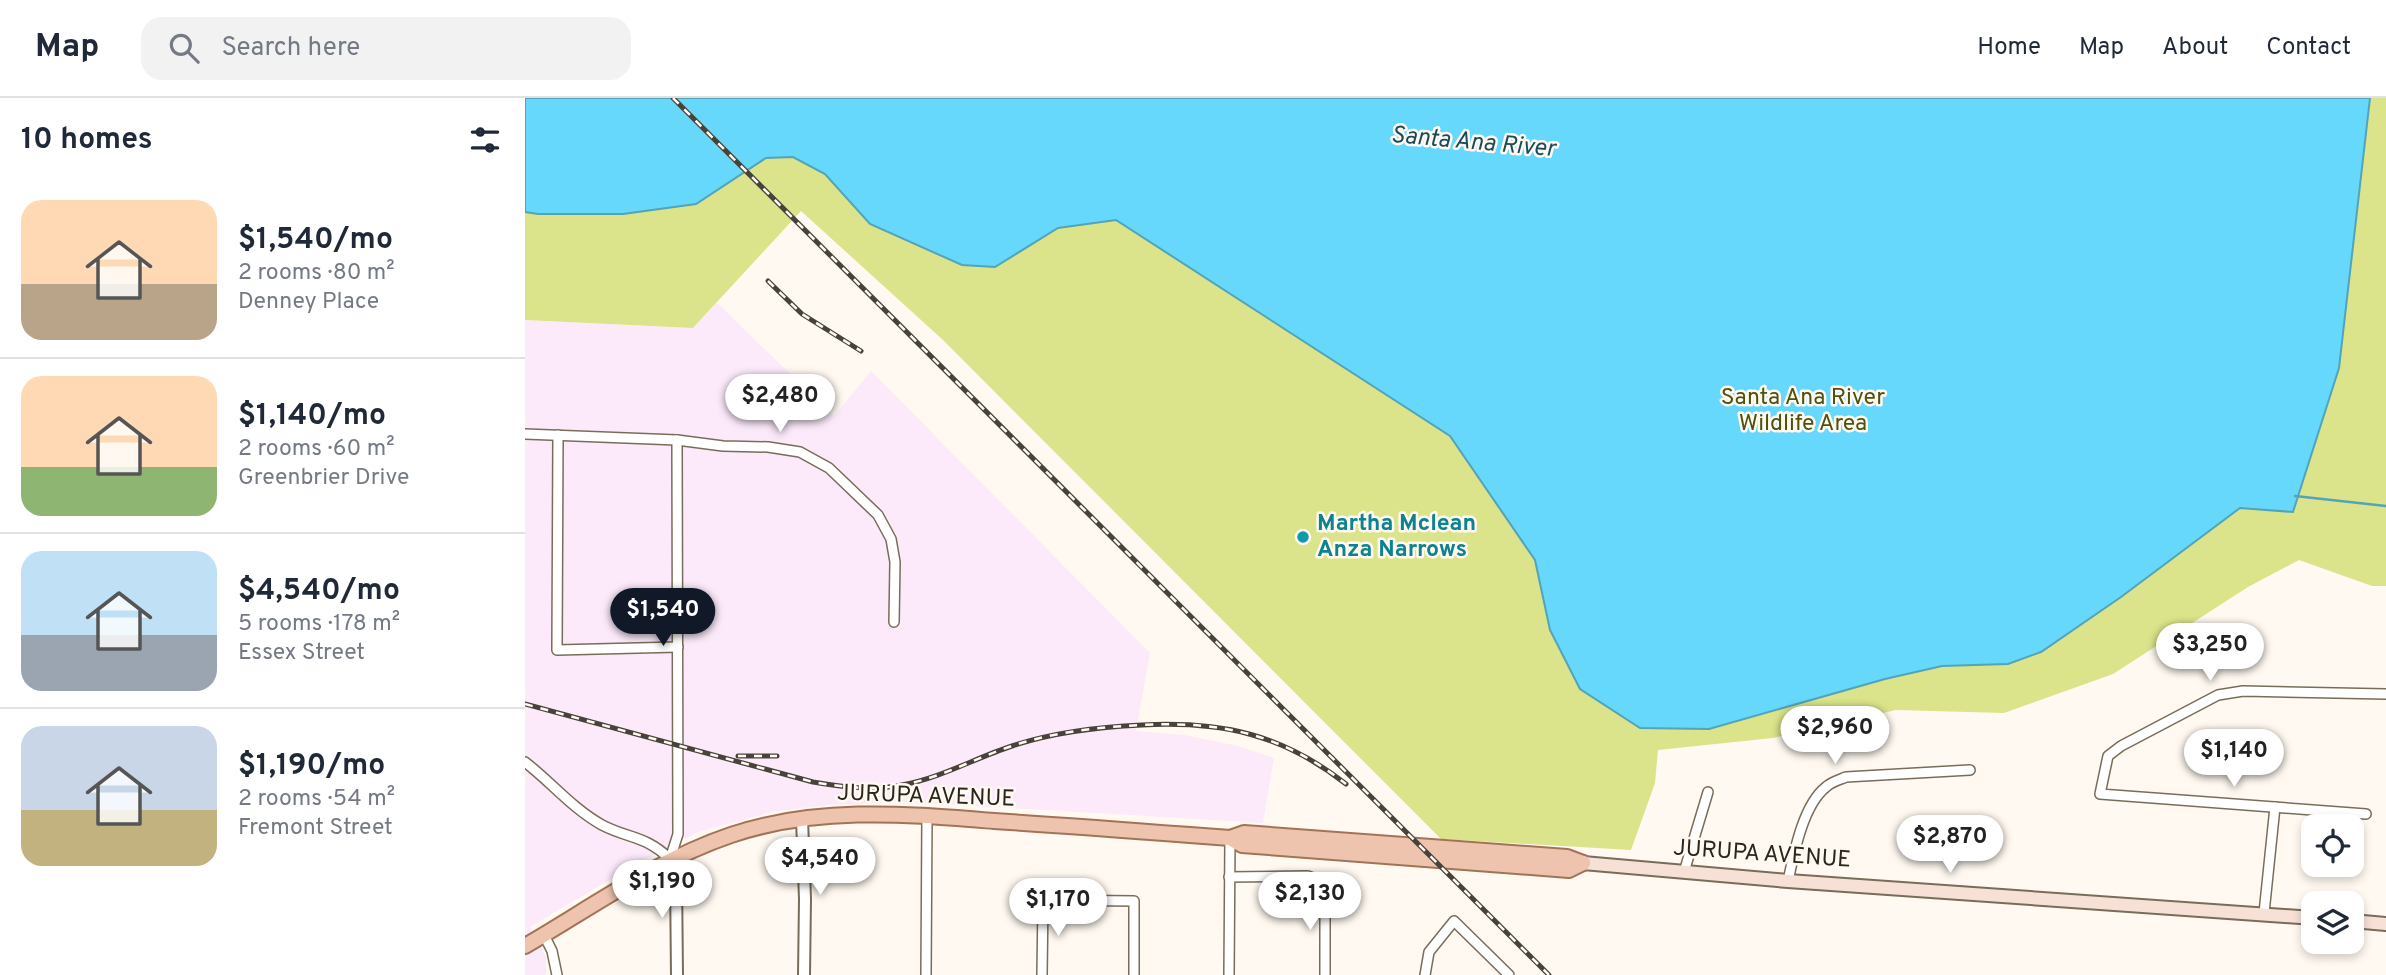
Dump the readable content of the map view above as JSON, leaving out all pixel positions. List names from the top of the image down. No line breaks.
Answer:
{"streets":{"main road":["JURUPA AVENUE"]},"water":["Santa Ana River"],"parks":["Santa Ana River Wildlife Area"],"places":["Martha Mclean Anza Narrows"],"page":{"header":"Map","search":"Search here","nav":["Home","Map","About","Contact"],"heading":"10 homes","list":[{"name":"$1,540/mo","note":"2 rooms · 80 m² · Denney Place"},{"name":"$1,140/mo","note":"2 rooms · 60 m² · Greenbrier Drive"},{"name":"$4,540/mo","note":"5 rooms · 178 m² · Essex Street"},{"name":"$1,190/mo","note":"2 rooms · 54 m² · Fremont Street"}],"price":["$2,480","$1,540","$3,250","$2,960","$1,140","$2,870","$4,540","$1,190","$2,130","$1,170"]}}
